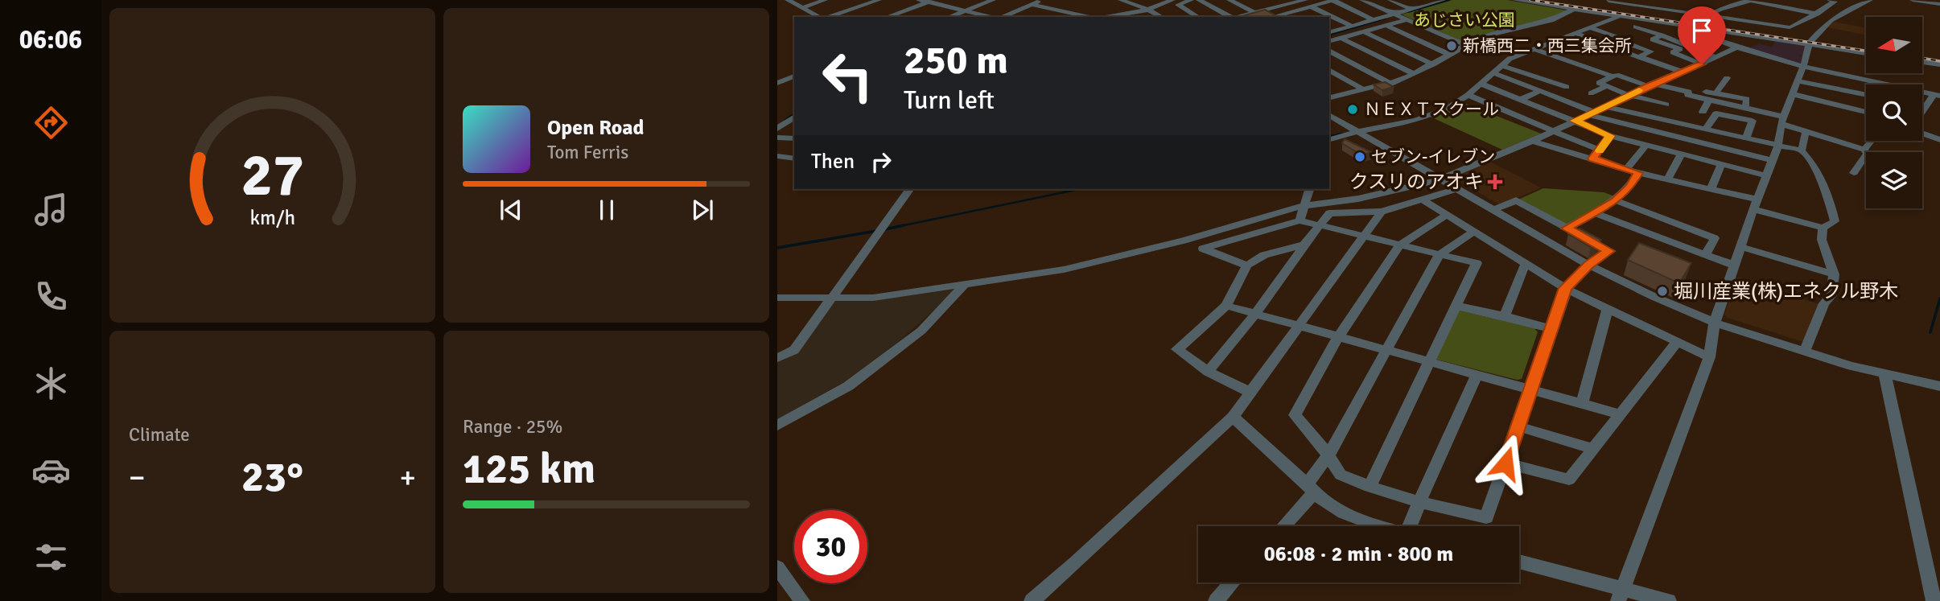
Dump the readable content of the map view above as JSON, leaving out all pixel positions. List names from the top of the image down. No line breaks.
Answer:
{"parks":["あじさい公園"],"places":{"other":["新橋西二・西三集会所","ＮＥＸＴスクール","セブン-イレブン","堀川産業(株)エネクル野木"],"health":["クスリのアオキ"]},"north":"left","page":{"tabs":"06:06","turn":["250 m","Turn left"],"song":["Open Road","Tom Ferris"],"then":"Then","tile":["Climate",["Range · 25%","125 km"]],"heat":["−","23°","+"],"limit":"30","trip":"06:08 · 2 min · 800 m","gauge":["27","km/h"]}}
